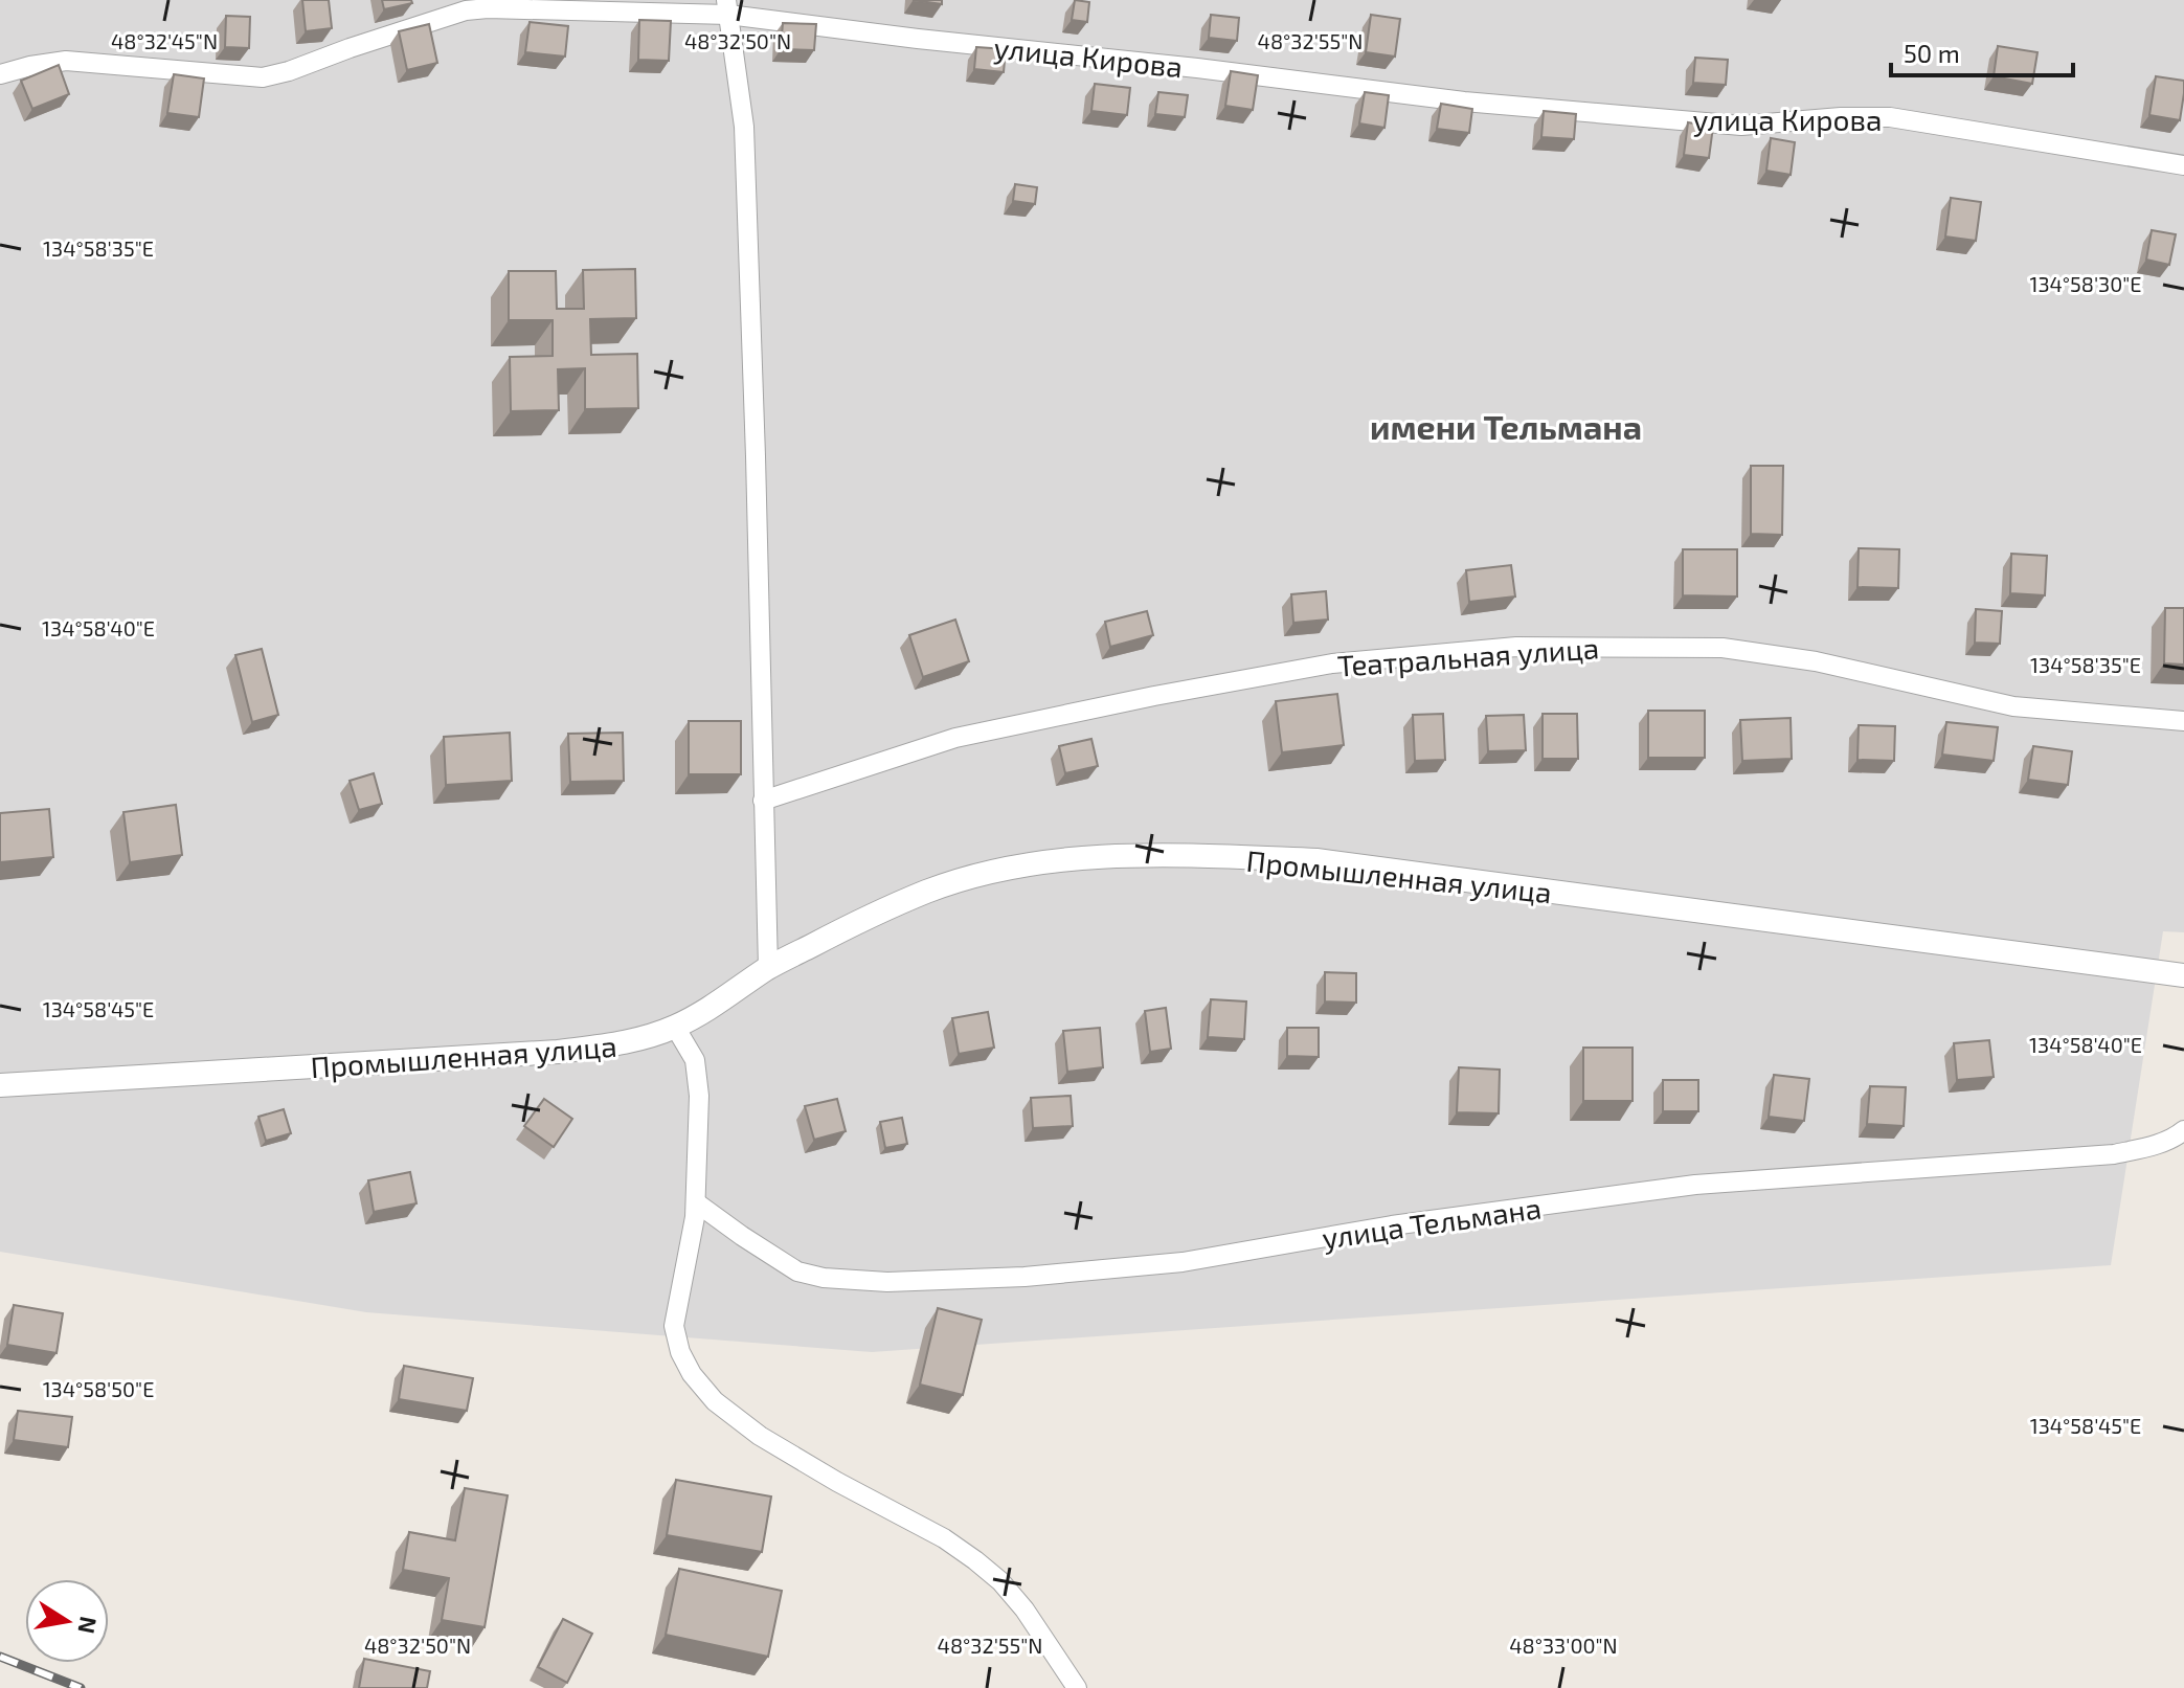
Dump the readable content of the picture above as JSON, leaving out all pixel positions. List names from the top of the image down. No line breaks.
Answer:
{"streets":{"street":["улица Кирова","Театральная улица","Промышленная улица","улица Тельмана"]},"districts":["имени Тельмана"],"scale_bar":"50 m","north":"right","coordinates":["48°32'45\"N","48°32'50\"N","48°32'55\"N","134°58'35\"E","134°58'30\"E","134°58'40\"E","134°58'45\"E","134°58'50\"E","48°33'00\"N"]}
